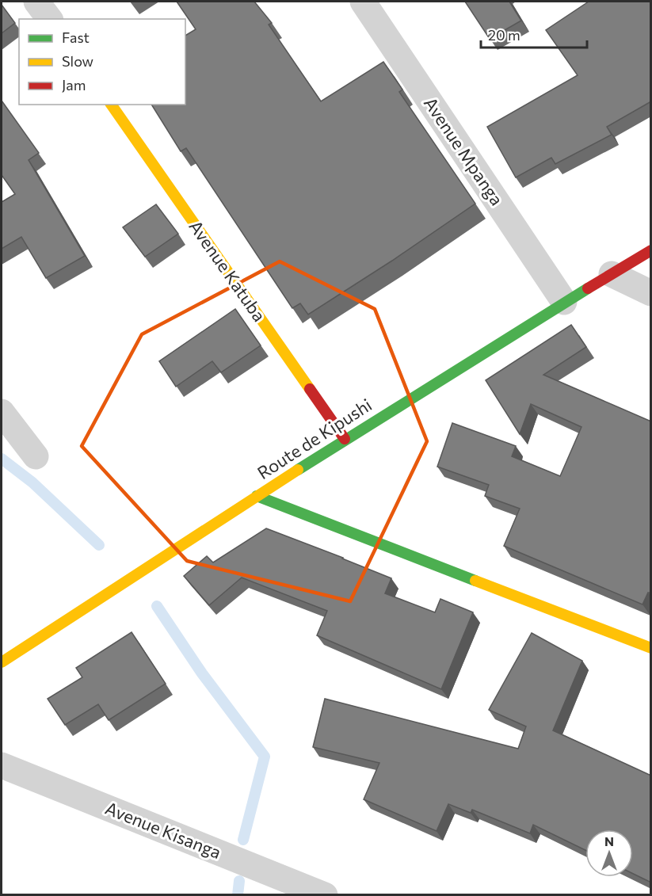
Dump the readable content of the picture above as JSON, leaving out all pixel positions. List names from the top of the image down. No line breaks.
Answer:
{"streets":{"main road":["Avenue Katuba","Route de Kipushi"],"street":["Avenue Mpanga","Avenue Kisanga"]},"crossings":[["Avenue Mpanga","Route de Kipushi"],["Avenue Katuba","Route de Kipushi"]],"legend":["Fast","Slow","Jam"],"scale_bar":"20 m","north":"top"}
